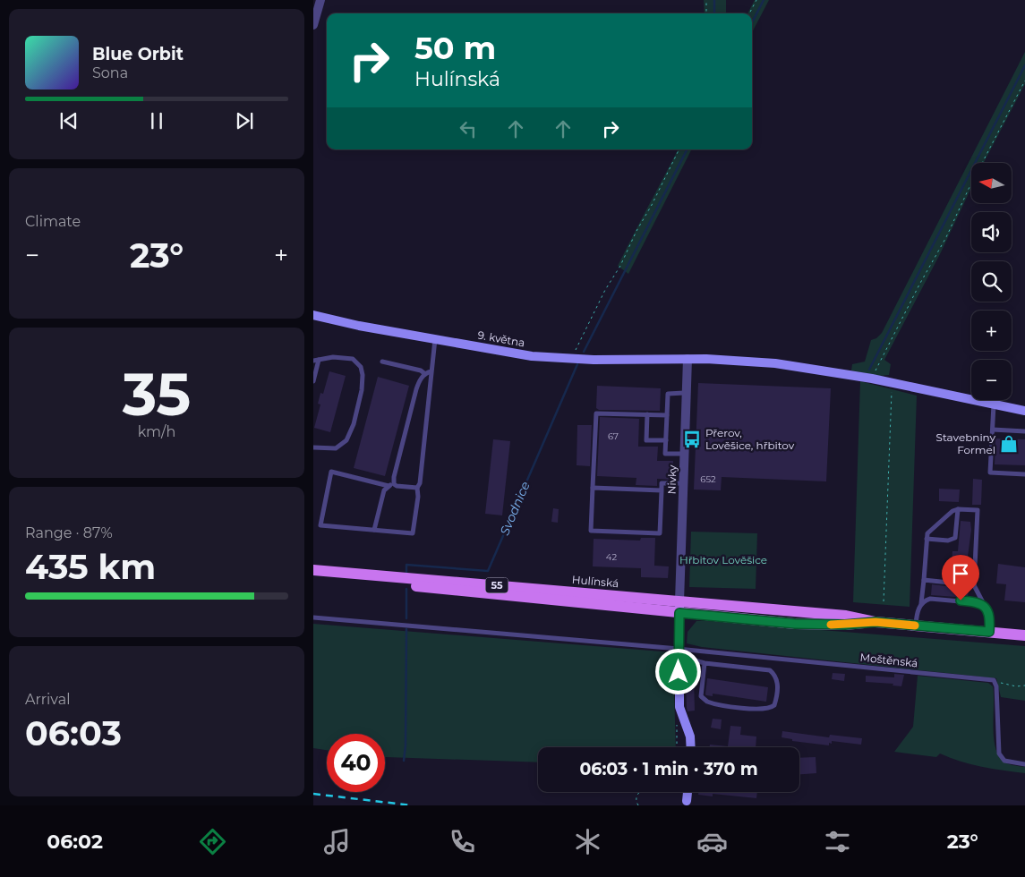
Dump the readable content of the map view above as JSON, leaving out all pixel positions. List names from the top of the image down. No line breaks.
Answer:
{"streets":{"main road":["Hulínská","55"],"street":["9. května","Nivky"],"lane":["Moštěnská"]},"crossings":[["9. května","Nivky"],["Nivky","Hulínská"]],"water":["Svodnice"],"parks":["Hřbitov Lověšice"],"places":{"bus stop":["Přerov, Lověšice, hřbitov"],"shop":["Stavebniny Formel"]},"house_numbers":["67","652","42"],"north":"left","page":{"turn":["50 m","Hulínská"],"song":["Blue Orbit","Sona"],"map_buttons":["+","−"],"tile":["Climate",["35","km/h"],["Range · 87%","435 km"],["Arrival","06:03"]],"heat":["−","23°","+"],"limit":"40","trip":"06:03 · 1 min · 370 m","tabs":["06:02","23°"]}}
